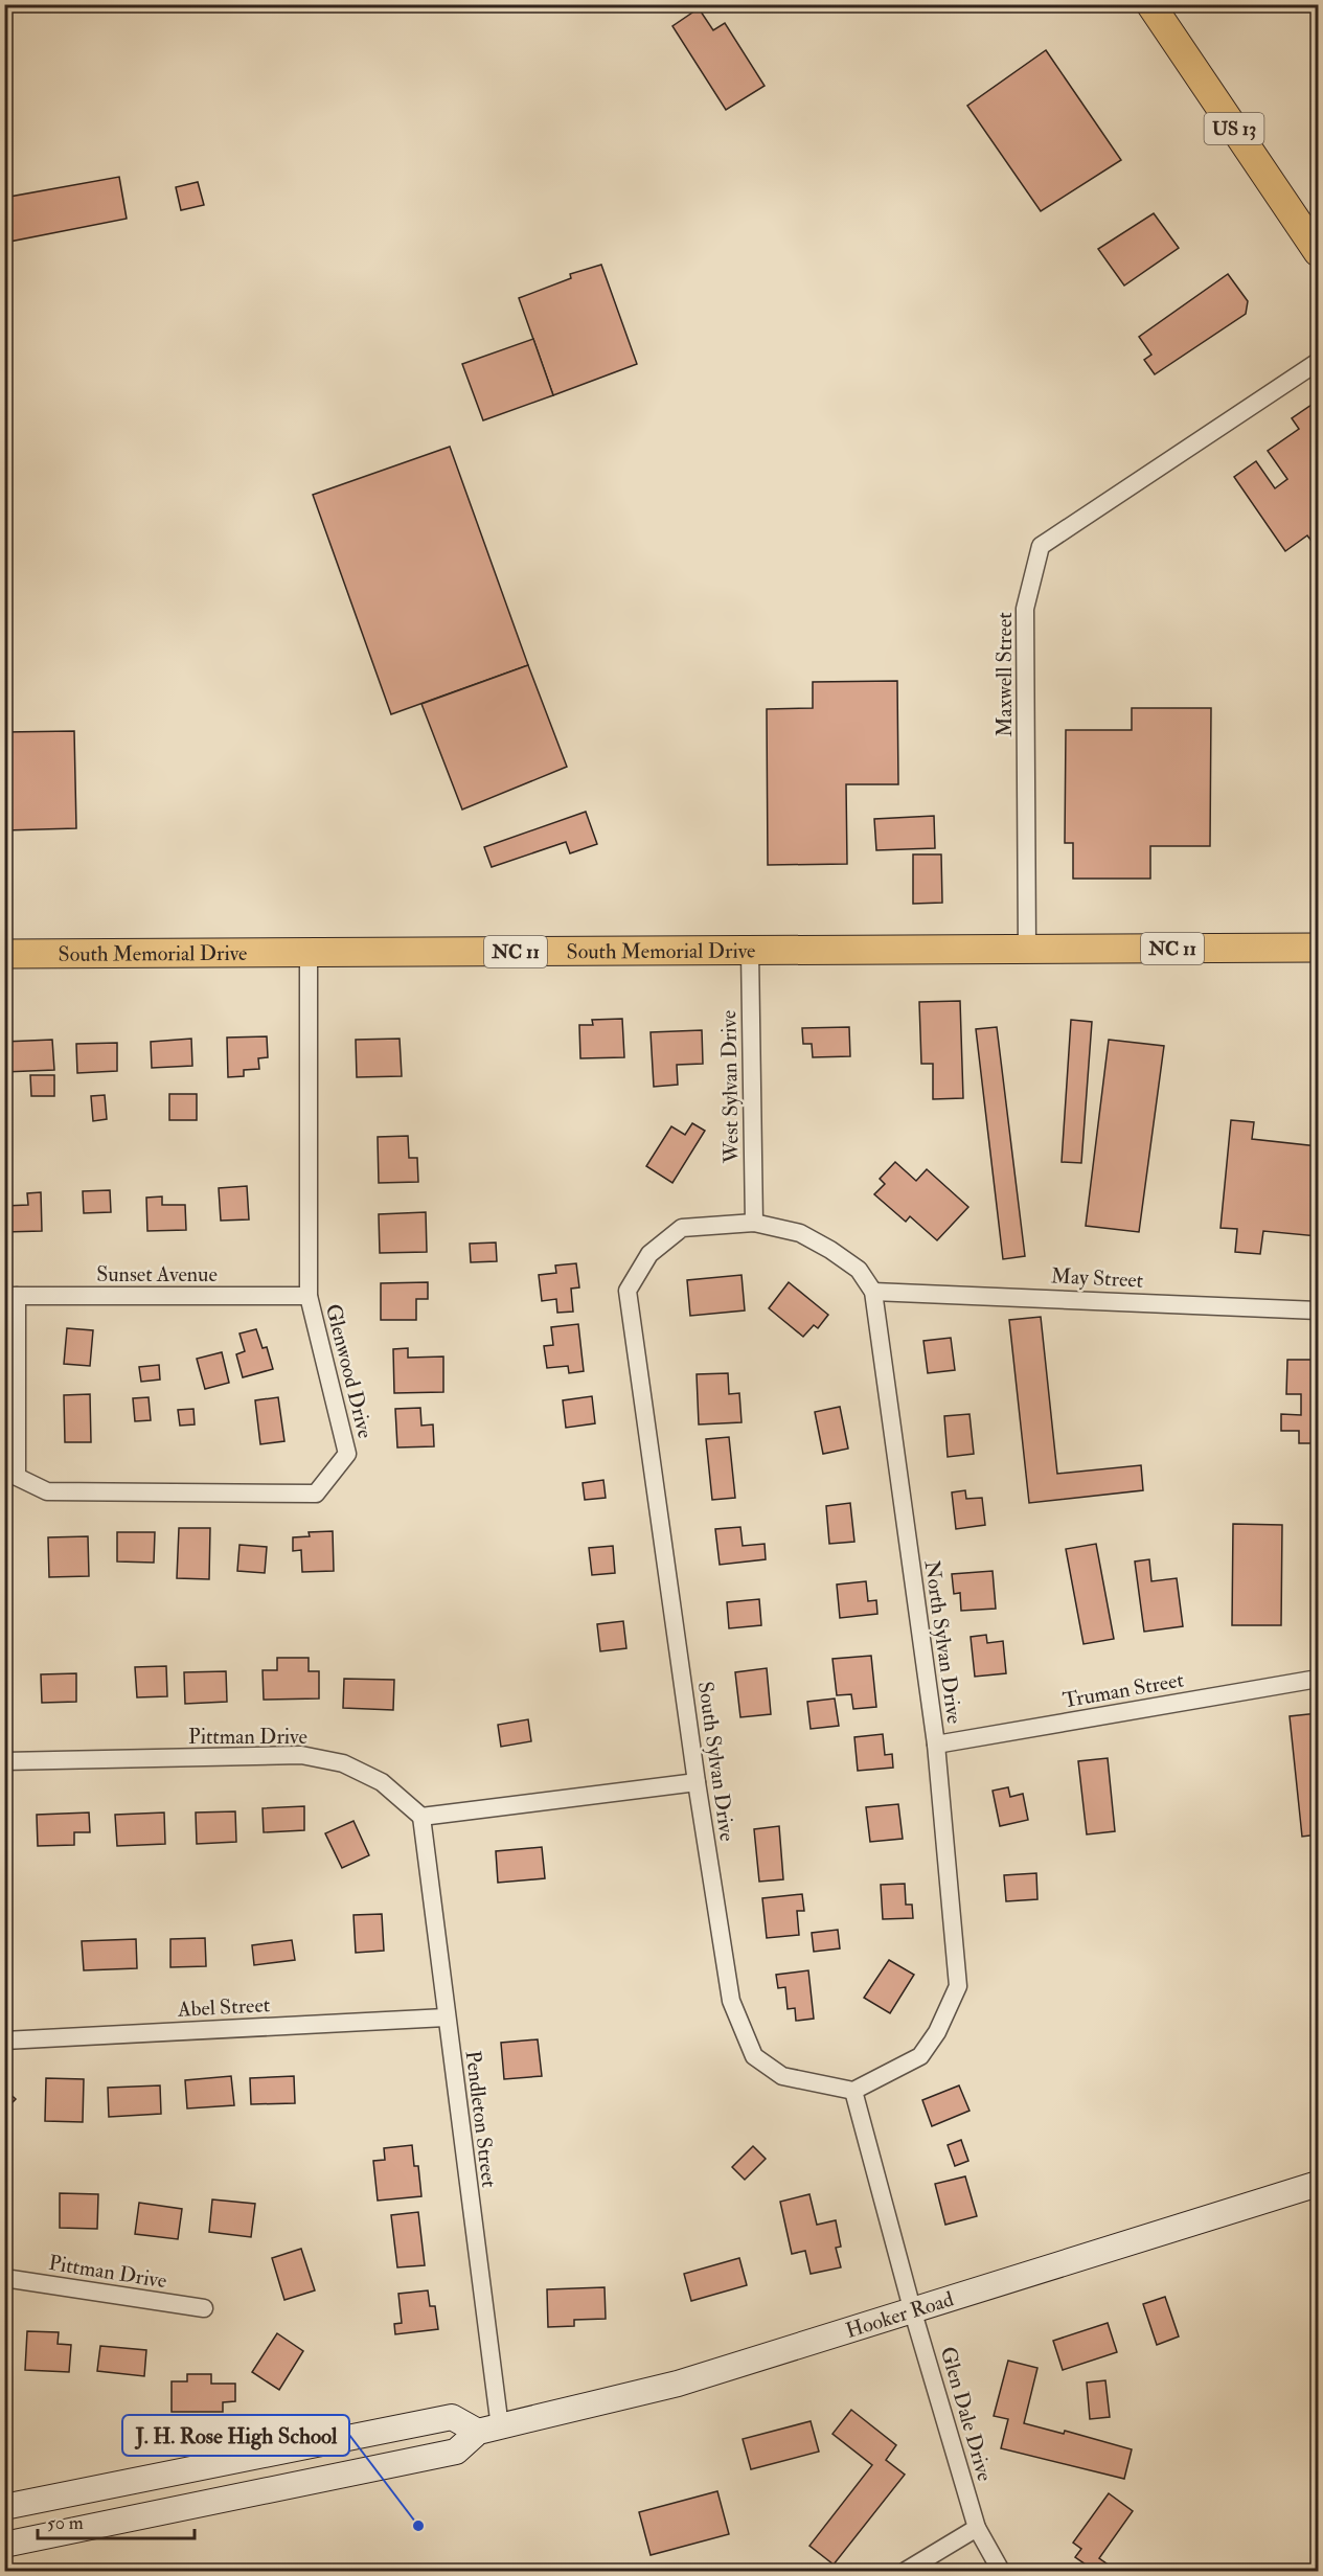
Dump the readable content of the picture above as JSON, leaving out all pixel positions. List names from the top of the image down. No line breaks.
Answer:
{"streets":{"main road":["US 13","NC 11","South Memorial Drive","Hooker Road"],"street":["Maxwell Street","West Sylvan Drive","Sunset Avenue","May Street","Glenwood Drive","North Sylvan Drive","Truman Street","Pittman Drive","South Sylvan Drive","Abel Street","Pendleton Street","Glen Dale Drive"]},"crossings":[["Maxwell Street","South Memorial Drive"],["South Memorial Drive","West Sylvan Drive"],["South Memorial Drive","Glenwood Drive"],["West Sylvan Drive","North Sylvan Drive"],["West Sylvan Drive","South Sylvan Drive"],["Sunset Avenue","Glenwood Drive"],["May Street","North Sylvan Drive"],["North Sylvan Drive","Truman Street"],["North Sylvan Drive","South Sylvan Drive"],["Pittman Drive","Pendleton Street"],["Abel Street","Pendleton Street"],["Pendleton Street","Hooker Road"],["Hooker Road","Glen Dale Drive"]],"places":["J. H. Rose High School"],"scale_bar":"50 m"}
